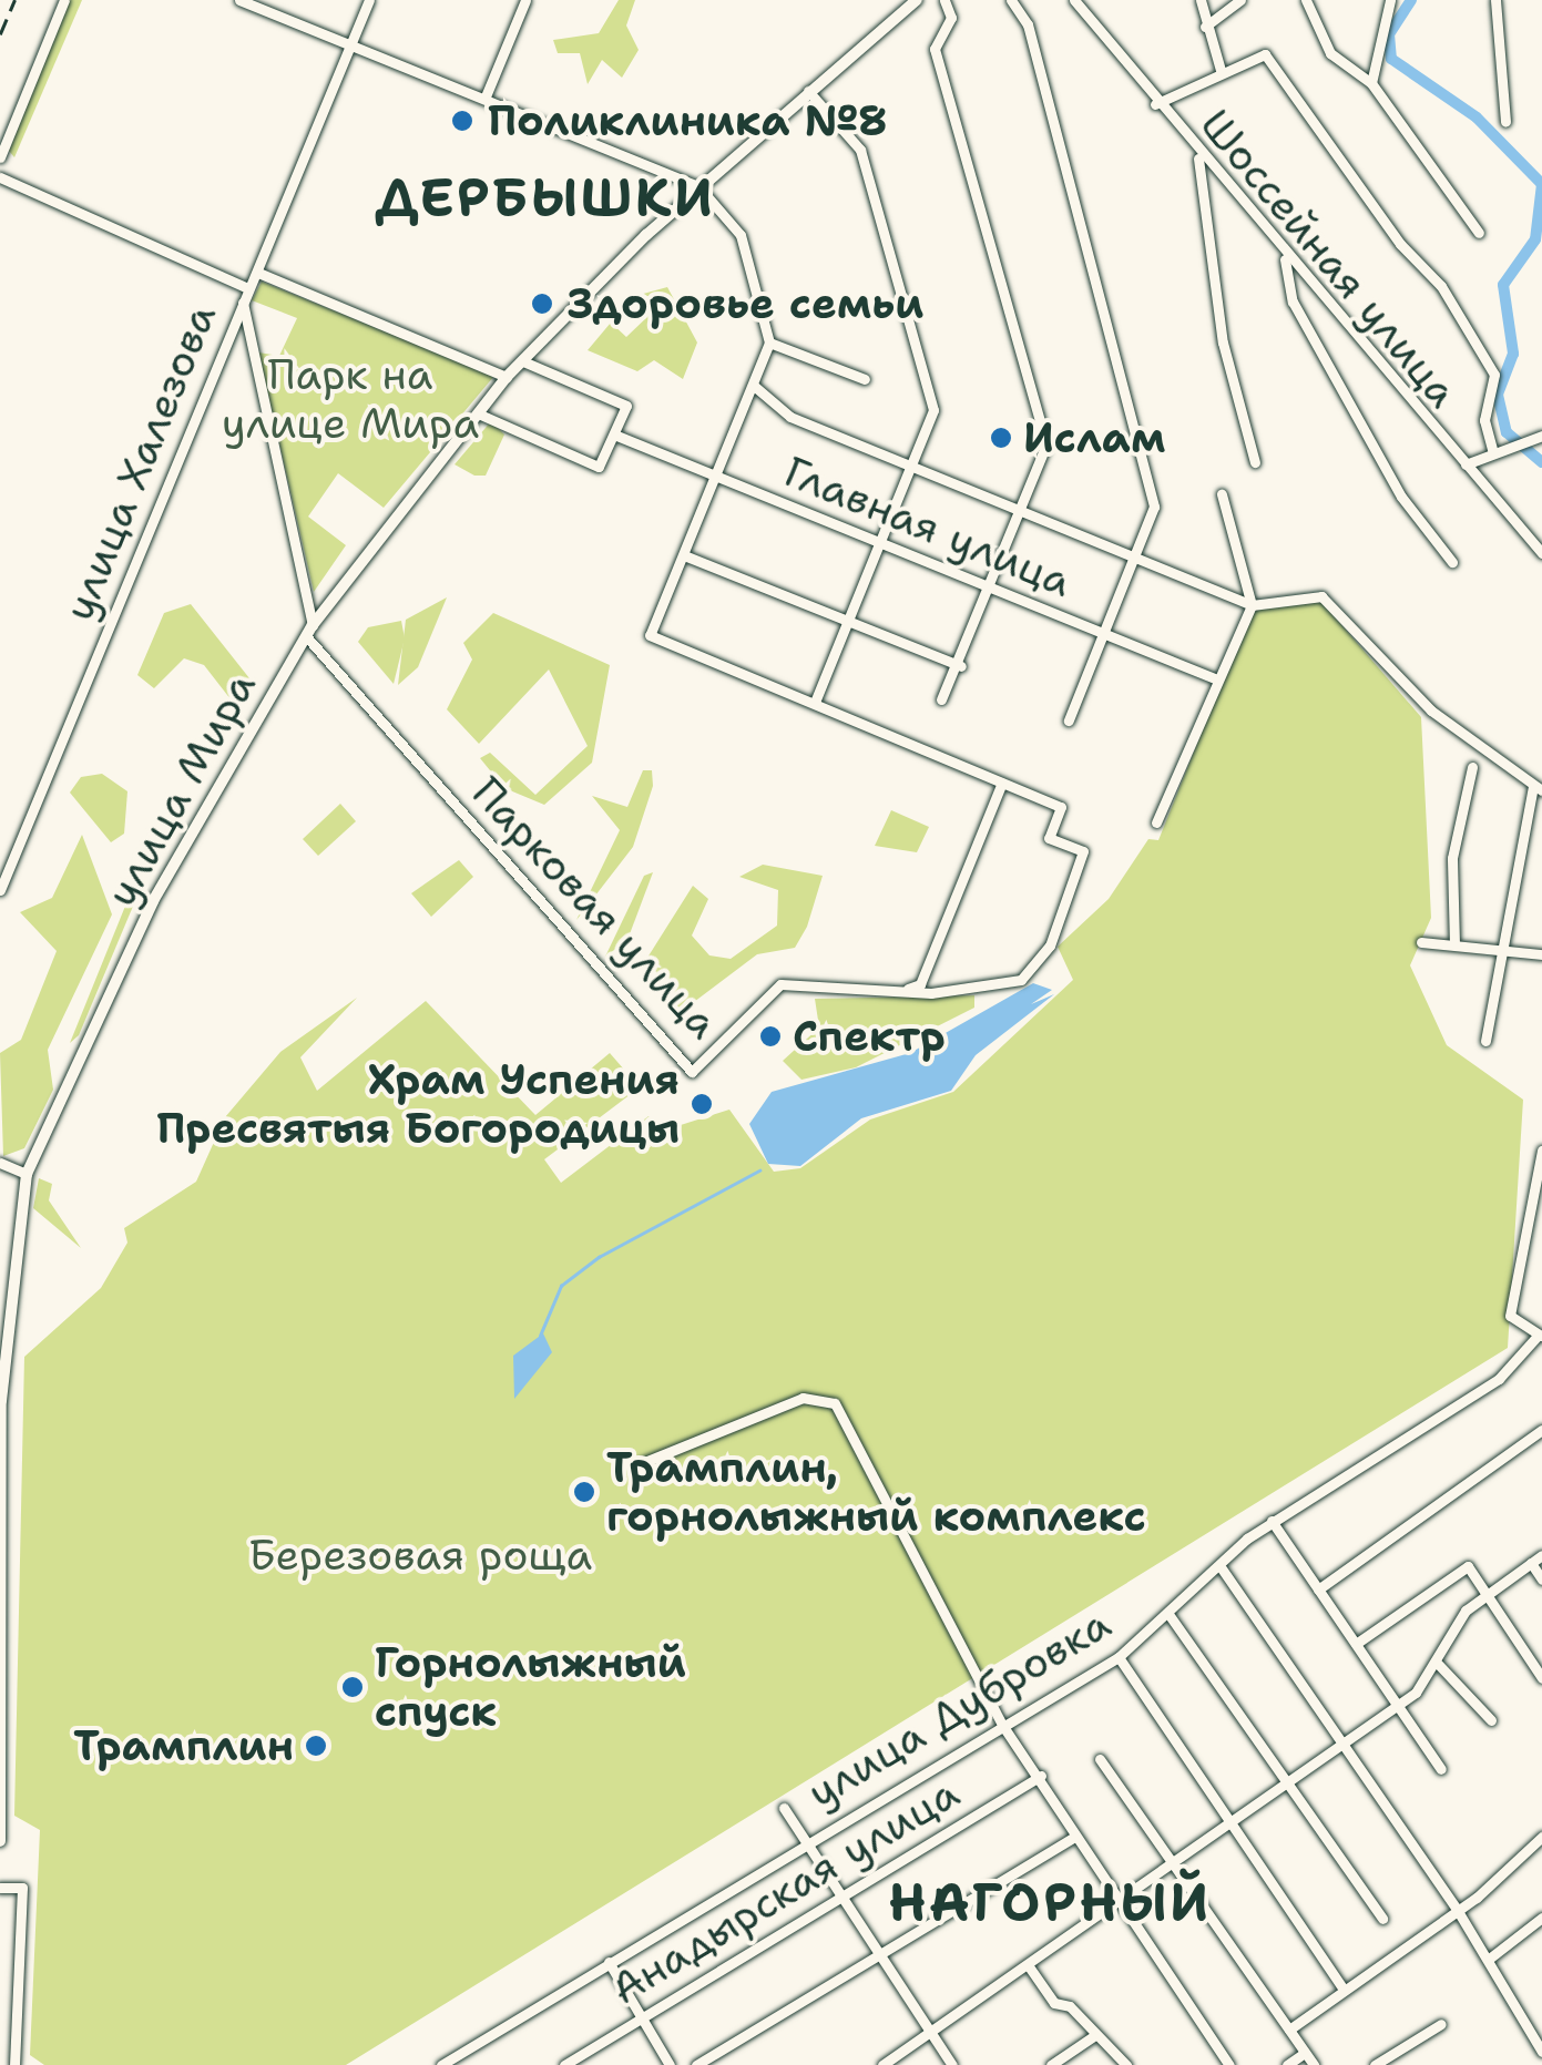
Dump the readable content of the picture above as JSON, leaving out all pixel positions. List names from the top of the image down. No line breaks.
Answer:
{"streets":{"main road":["улица Мира"],"street":["Шоссейная улица","улица Халезова","Главная улица","Парковая улица","улица Дубровка","Анадырская улица"]},"crossings":[["улица Халезова","Парковая улица"],["улица Мира","Парковая улица"]],"districts":["ДЕРБЫШКИ","НАГОРНЫЙ"],"parks":["Парк на улице Мира","Березовая роща"],"places":["Поликлиника №8","Здоровье семьи","Ислам","Спектр","Храм Успения Пресвятыя Богородицы","Трамплин, горнолыжный комплекс","Горнолыжный спуск","Трамплин"]}
